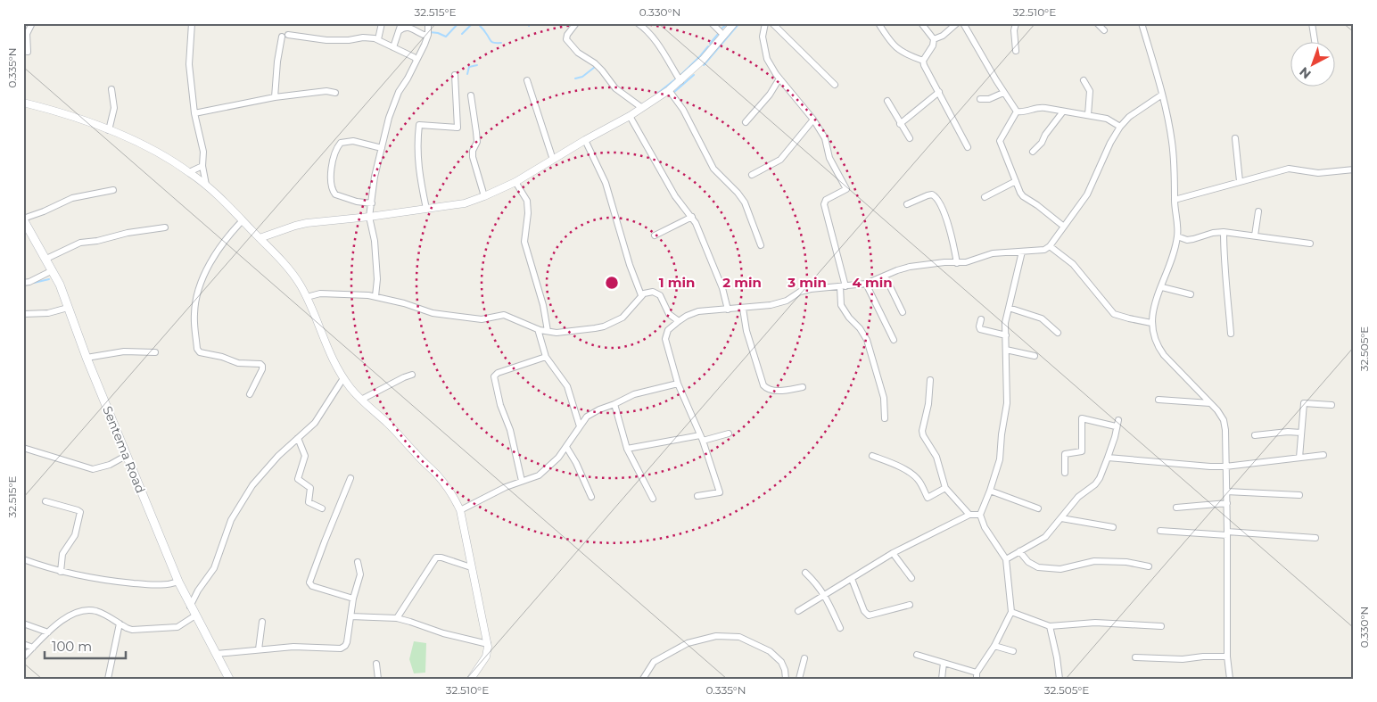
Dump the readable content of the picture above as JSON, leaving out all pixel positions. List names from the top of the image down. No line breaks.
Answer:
{"streets":{"main road":["Sentema Road"]},"scale_bar":"100 m","north":"bottom left","coordinates":["32.515°E","0.330°N","32.510°E","0.335°N","32.505°E"],"rings":["1 min","2 min","3 min","4 min"]}
